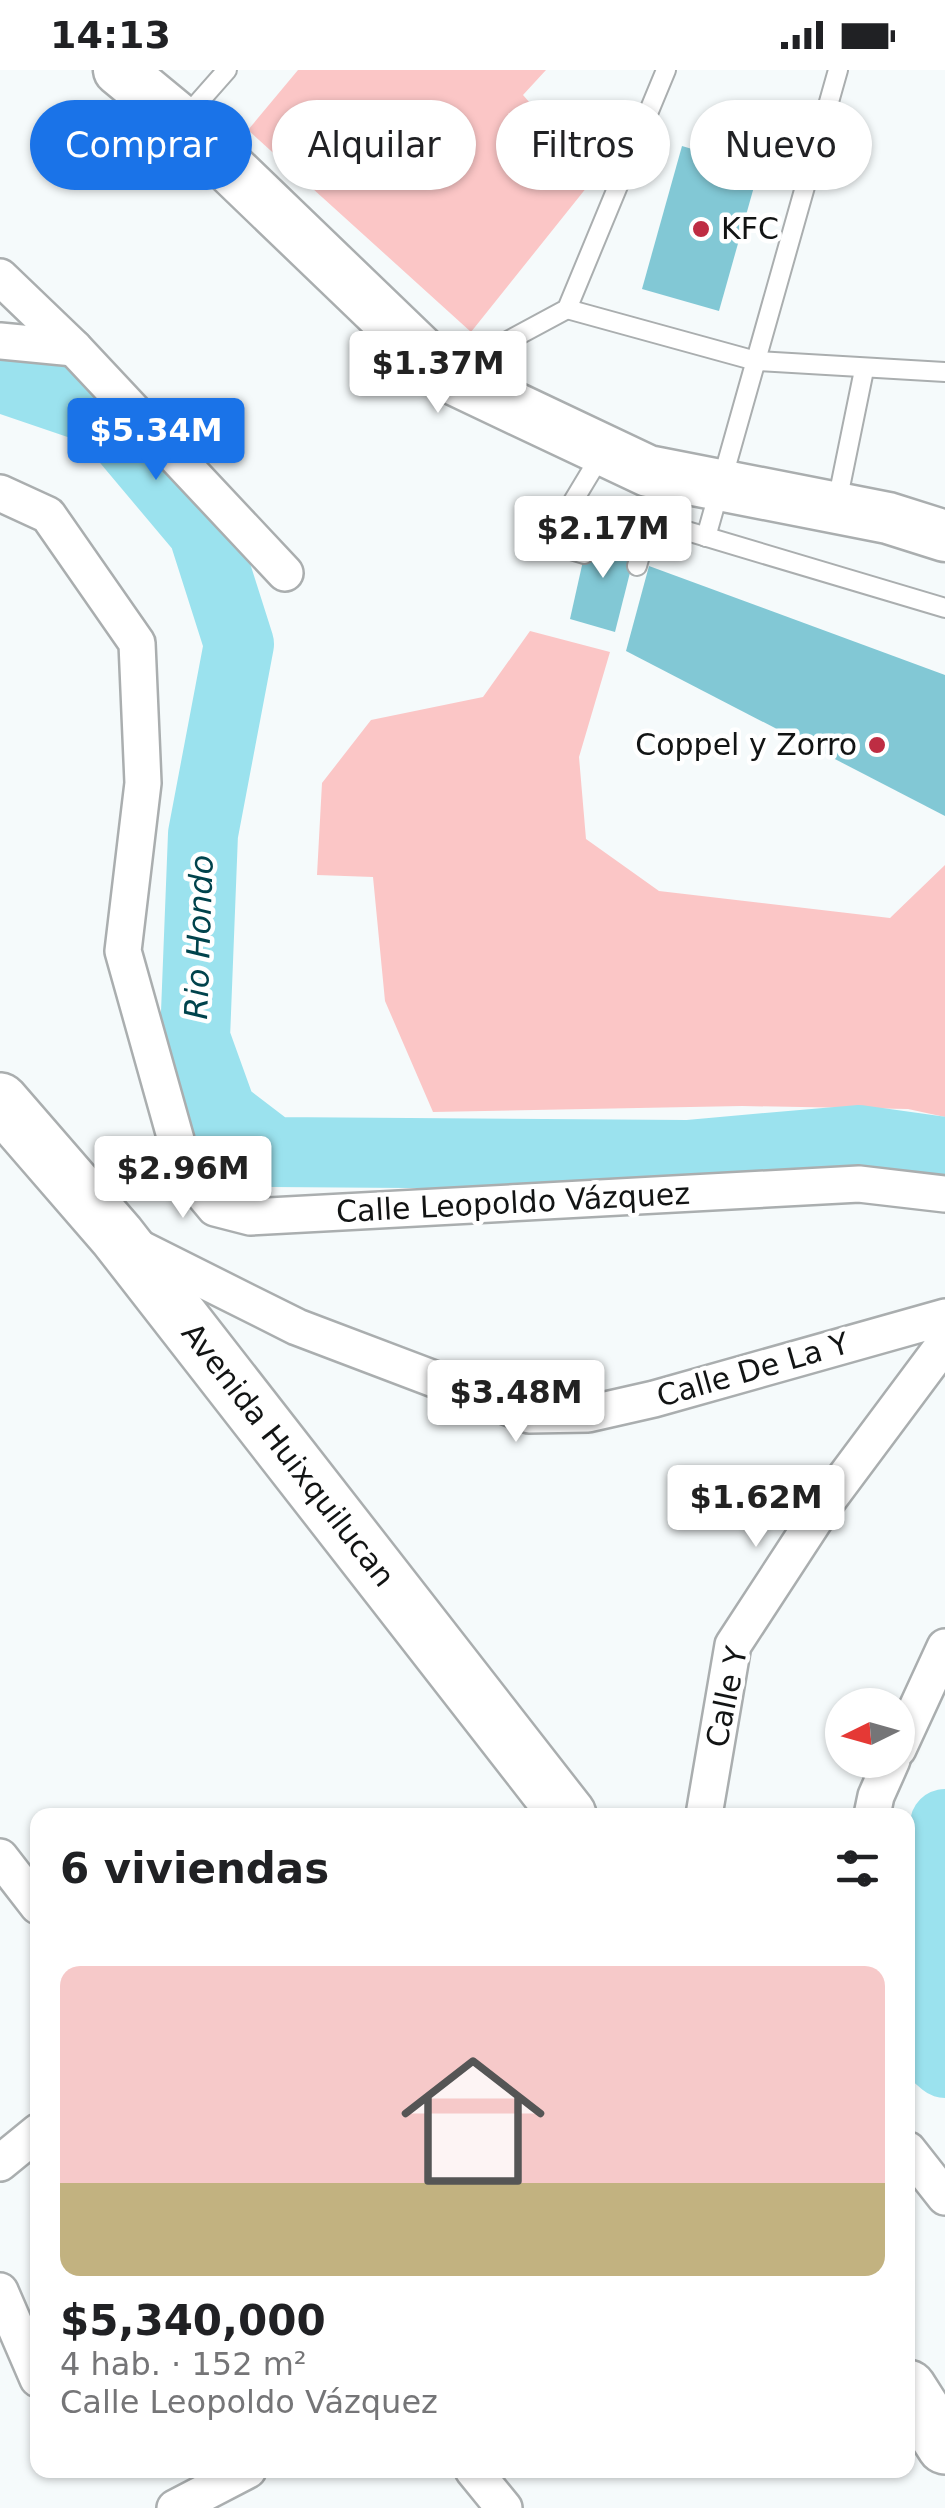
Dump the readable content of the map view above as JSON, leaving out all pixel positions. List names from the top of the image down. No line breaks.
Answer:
{"streets":{"main road":["Avenida Huixquilucan"],"street":["Calle Leopoldo Vázquez","Calle De La Y","Calle Y"]},"crossings":[["Calle De La Y","Avenida Huixquilucan"]],"water":["Rio Hondo"],"places":["KFC","Coppel y Zorro"],"north":"left","page":{"status":"14:13","chip":["Comprar","Alquilar","Filtros","Nuevo"],"price":["$1.37M","$5.34M","$2.17M","$2.96M","$3.48M","$1.62M"],"heading":"6 viviendas","list":[{"name":"$5,340,000","note":"4 hab. · 152 m² · Calle Leopoldo Vázquez"}]}}
